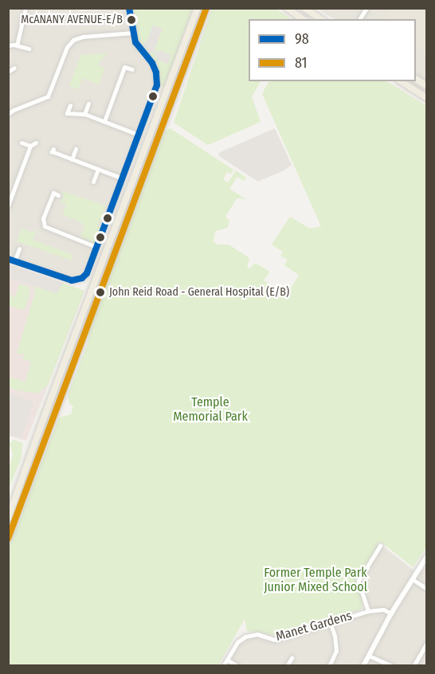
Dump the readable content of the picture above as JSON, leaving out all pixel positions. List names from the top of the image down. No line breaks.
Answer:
{"streets":{"street":["Manet Gardens"]},"parks":["Temple Memorial Park","Former Temple Park Junior Mixed School"],"places":["McANANY AVENUE-E/B","John Reid Road - General Hospital (E/B)"],"lines":["transit line 98","transit line 81"],"legend":["98","81"]}
